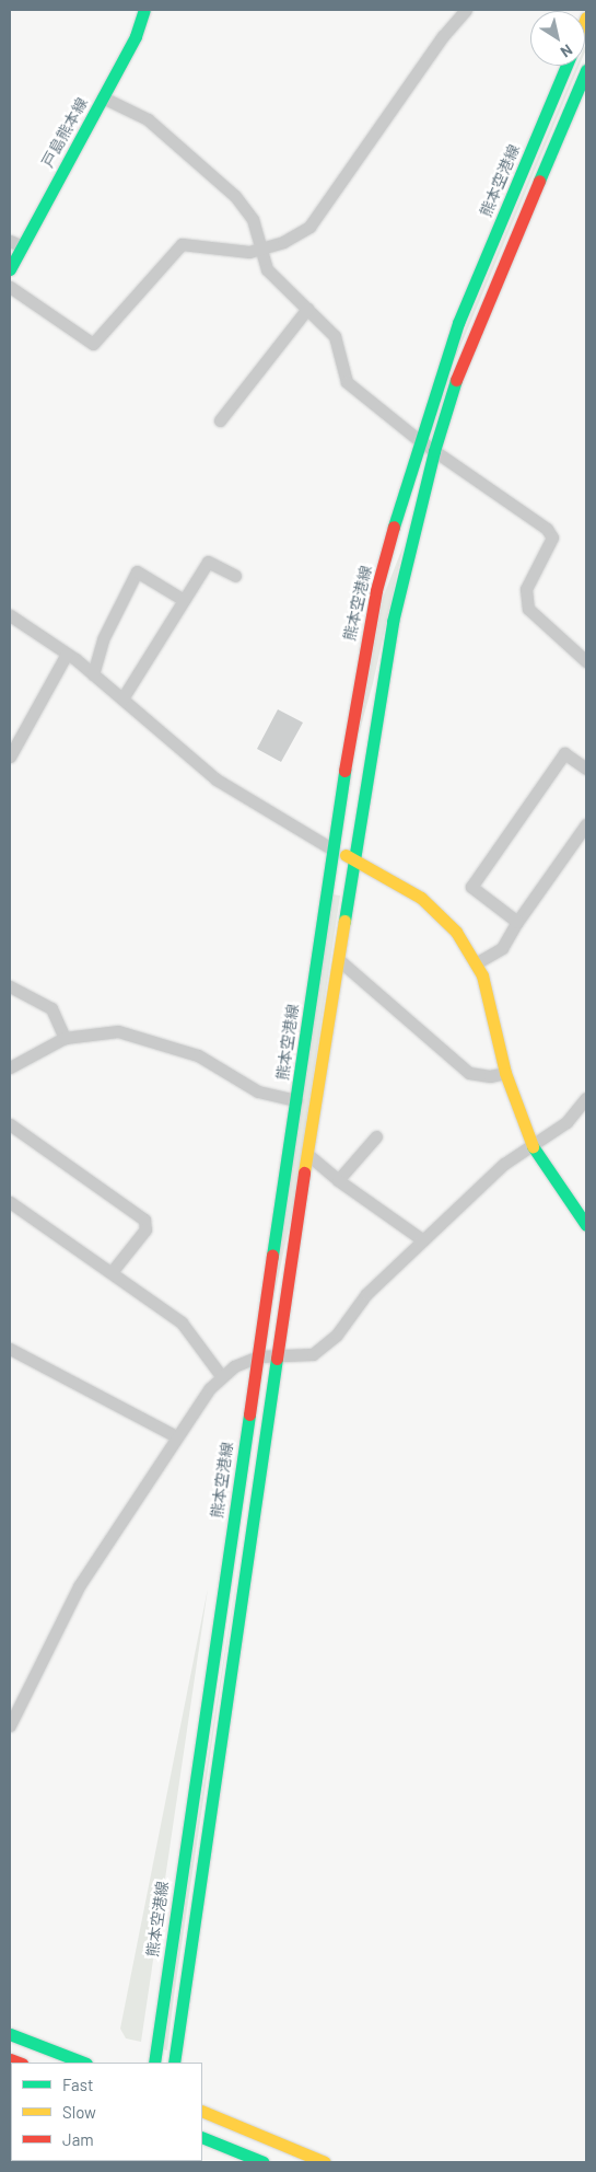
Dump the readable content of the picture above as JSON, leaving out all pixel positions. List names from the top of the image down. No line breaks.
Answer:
{"streets":{"main road":["戸島熊本線","熊本空港線"]},"legend":["Fast","Slow","Jam"],"north":"bottom right"}
